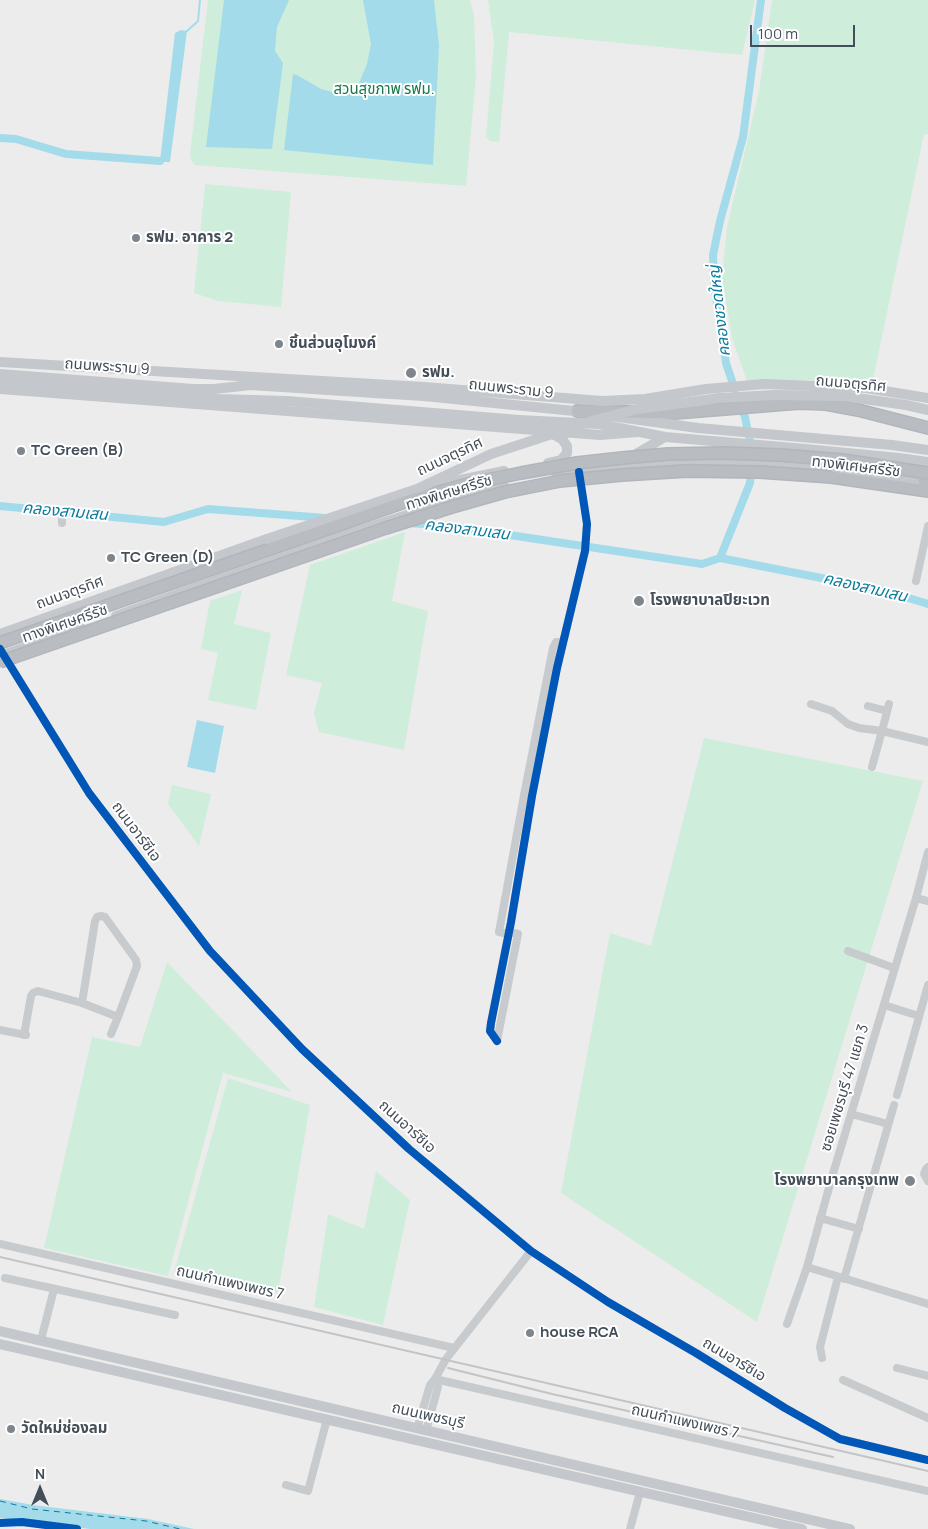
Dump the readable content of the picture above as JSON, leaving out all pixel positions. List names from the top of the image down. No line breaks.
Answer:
{"streets":{"highway":["ทางพิเศษศรีรัช"],"main road":["ถนนพระราม 9","ถนนจตุรทิศ","ถนนเพชรบุรี"],"street":["ถนนอาร์ซีเอ","ซอยเพชรบุรี 47 แยก 3","ถนนกำแพงเพชร 7"]},"crossings":[["ทางพิเศษศรีรัช","ถนนอาร์ซีเอ"]],"water":["คลองชวดใหญ่","คลองสามเสน"],"parks":["สวนสุขภาพ รฟม."],"places":["รฟม. อาคาร 2","ชิ้นส่วนอุโมงค์","รฟม.","TC Green (B)","TC Green (D)","โรงพยาบาลปิยะเวท","โรงพยาบาลกรุงเทพ","house RCA","วัดใหม่ช่องลม"],"scale_bar":"100 m","north":"top"}
